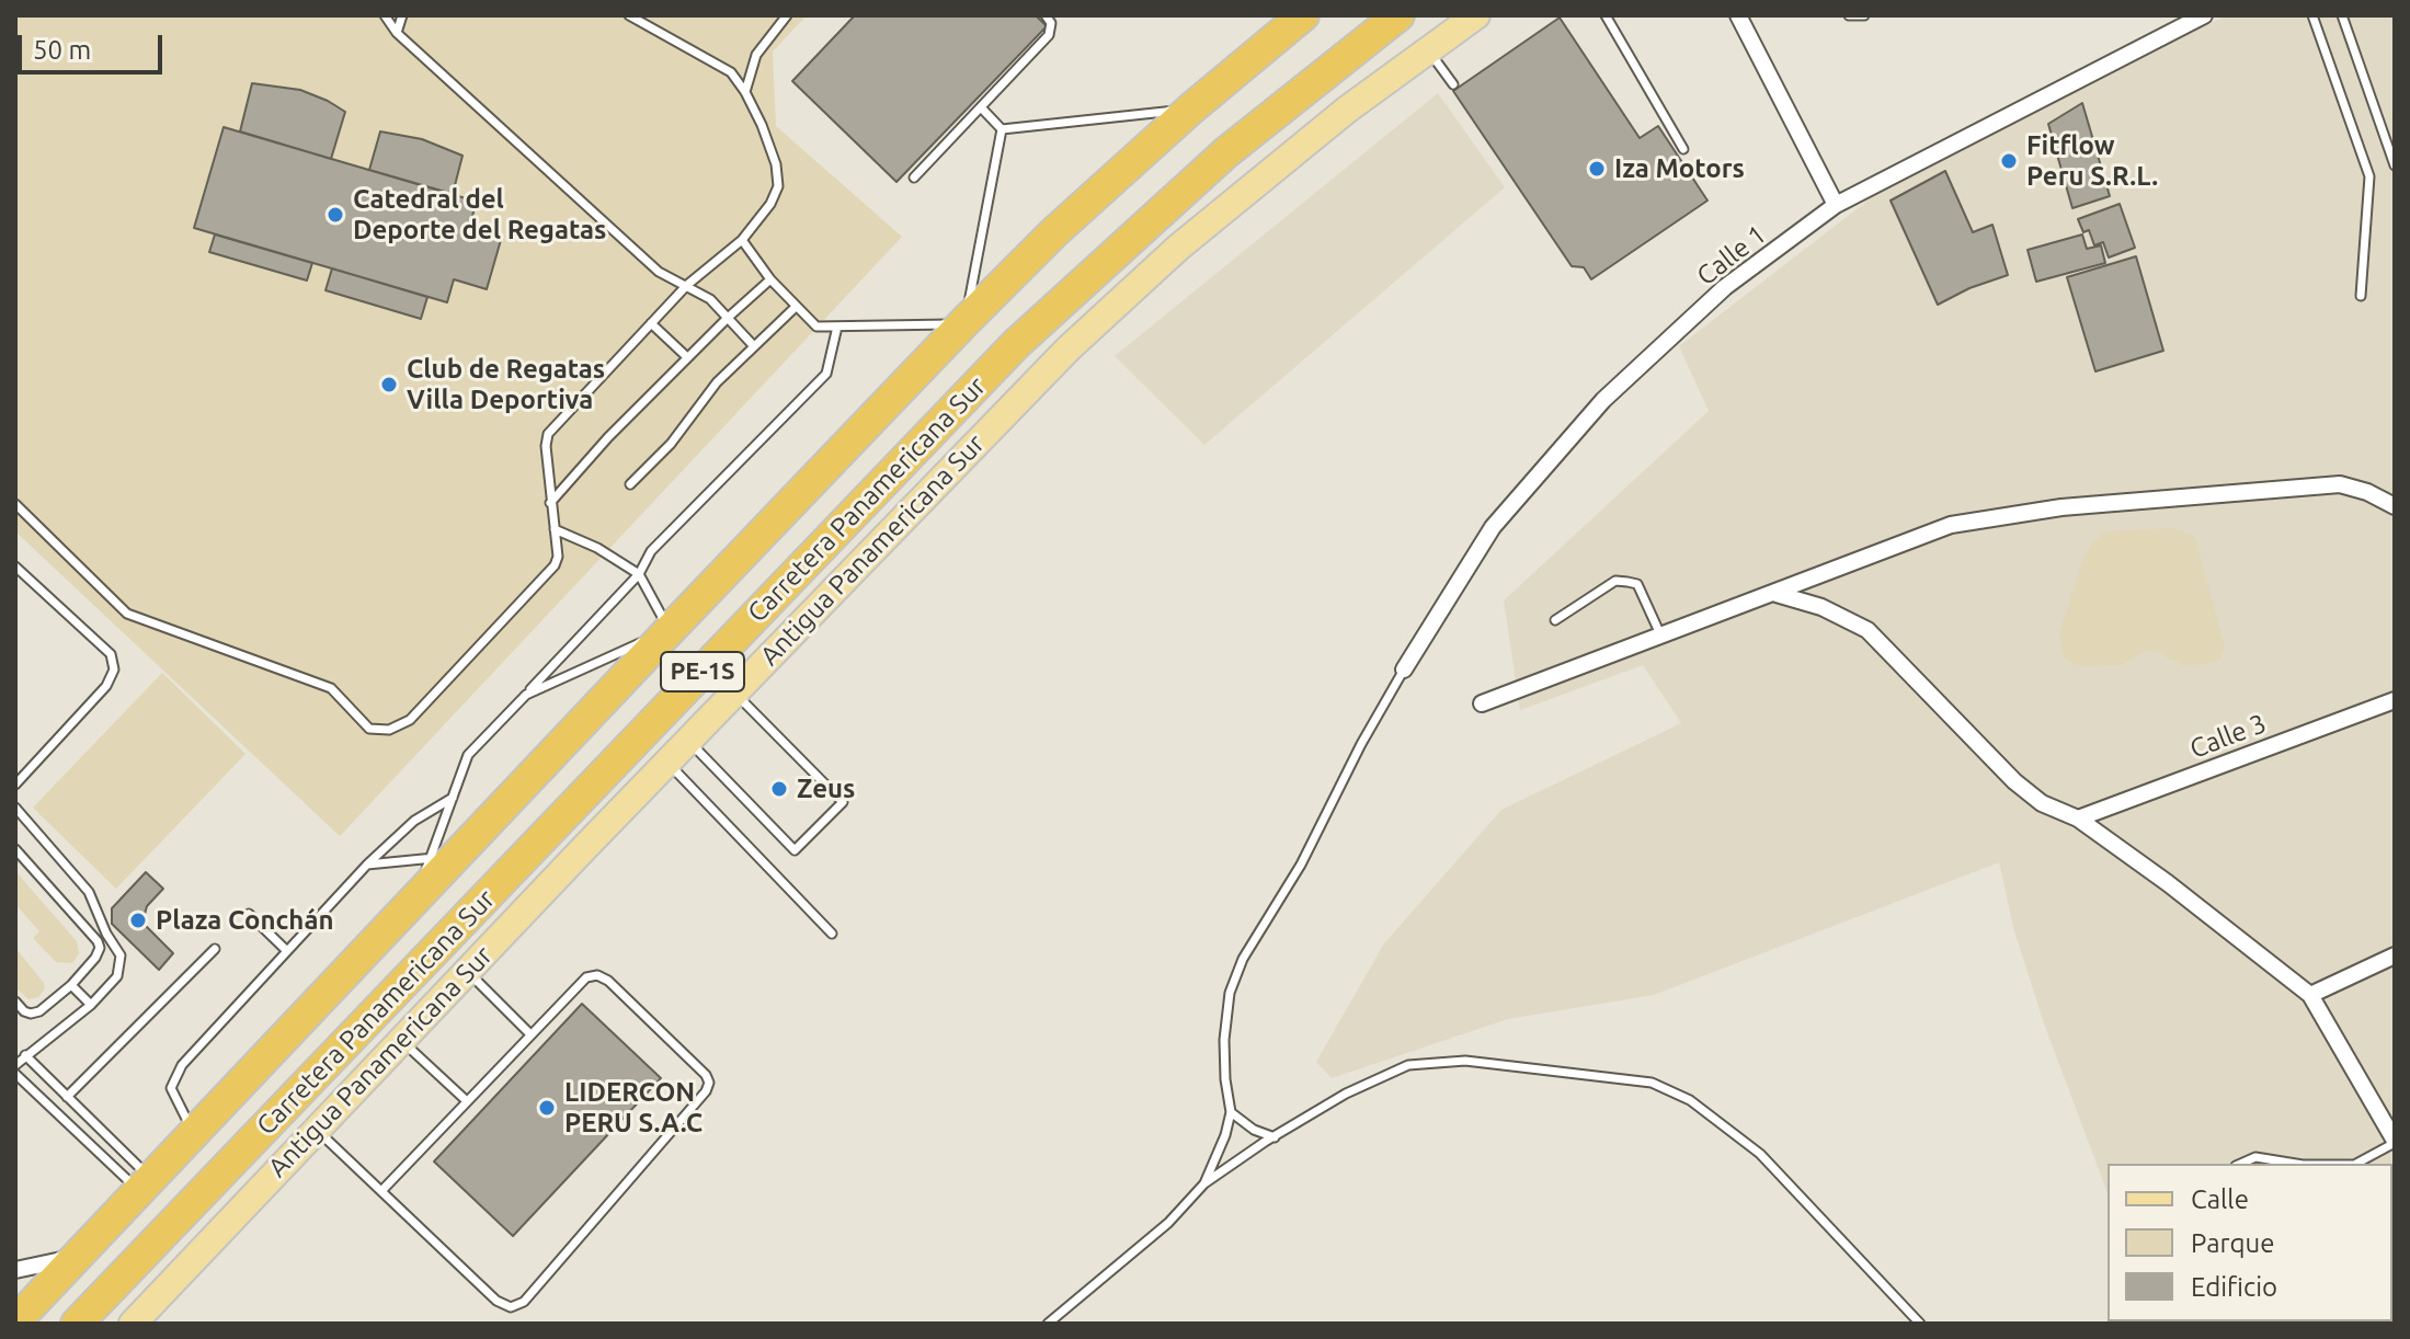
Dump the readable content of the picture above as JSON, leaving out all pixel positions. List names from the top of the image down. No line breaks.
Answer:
{"streets":{"highway":["Carretera Panamericana Sur","PE-1S"],"main road":["Antigua Panamericana Sur"],"street":["Calle 1","Calle 3"]},"places":["Fitflow Peru S.R.L.","Iza Motors","Catedral del Deporte del Regatas","Club de Regatas Villa Deportiva","Zeus","Plaza Conchán","LIDERCON PERU S.A.C"],"legend":["Calle","Parque","Edificio"],"scale_bar":"50 m"}
